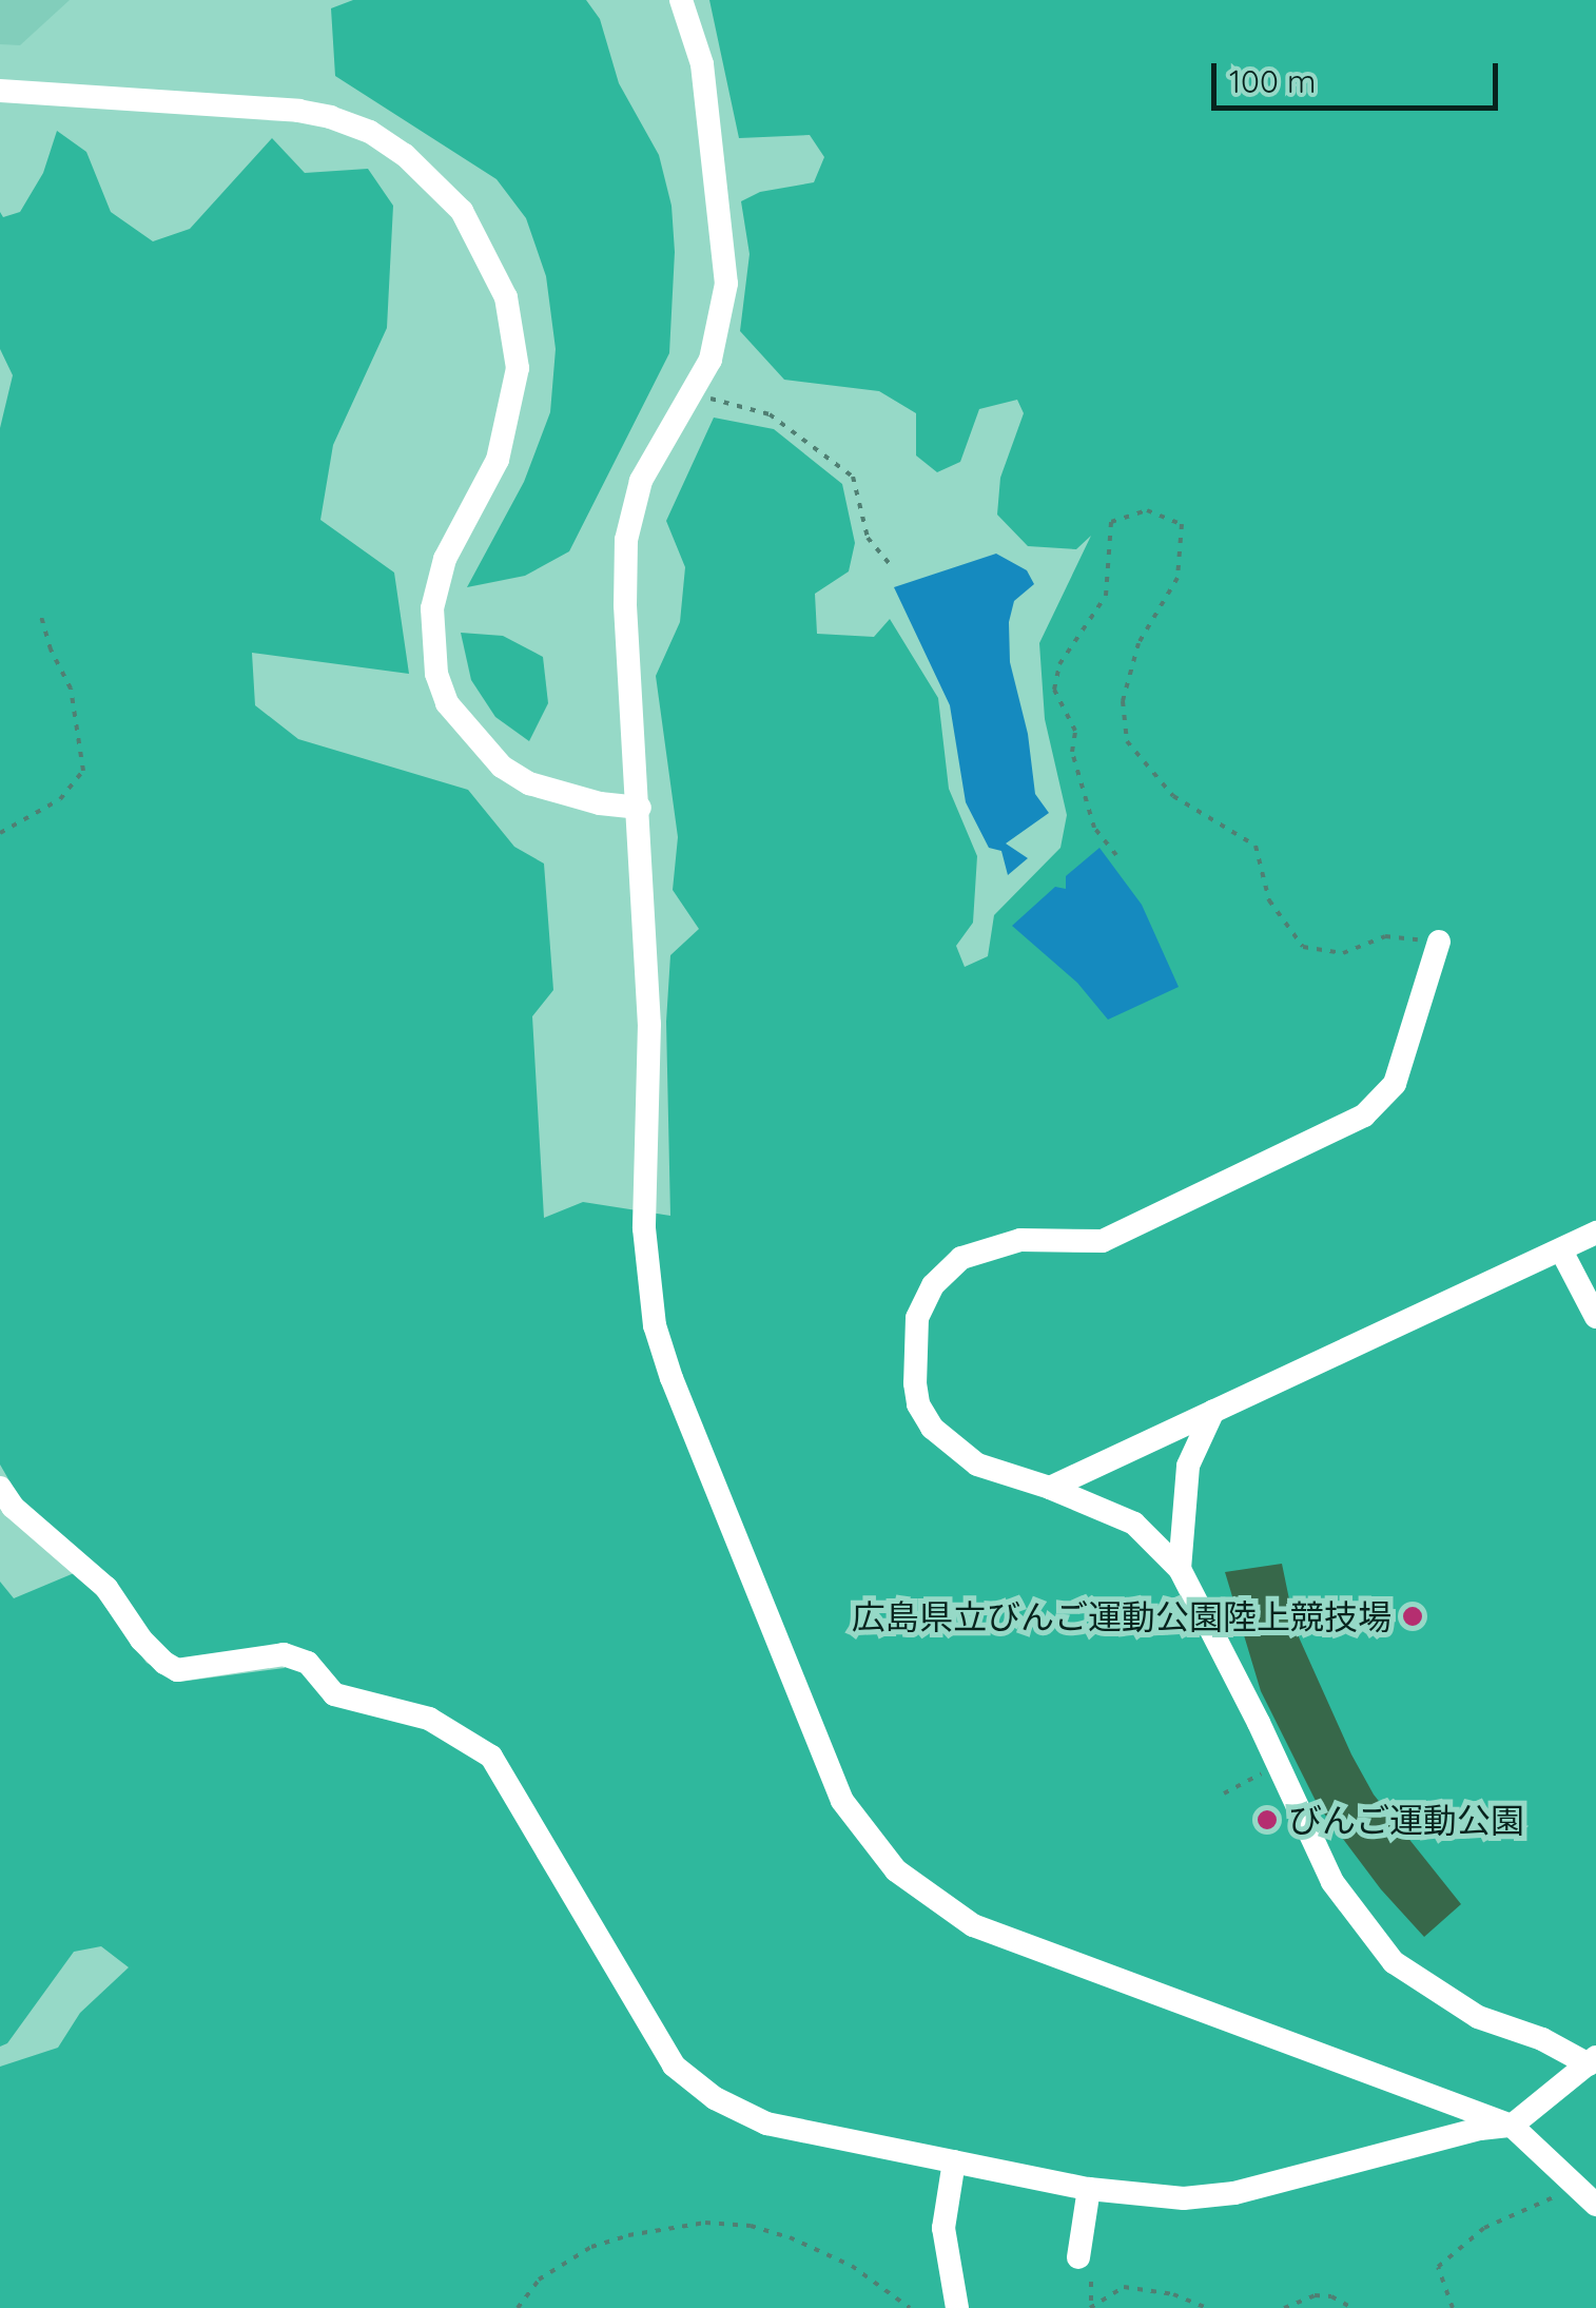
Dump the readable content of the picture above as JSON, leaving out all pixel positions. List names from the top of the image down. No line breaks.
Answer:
{"places":["広島県立びんご運動公園陸上競技場","びんご運動公園"],"scale_bar":"100 m"}
